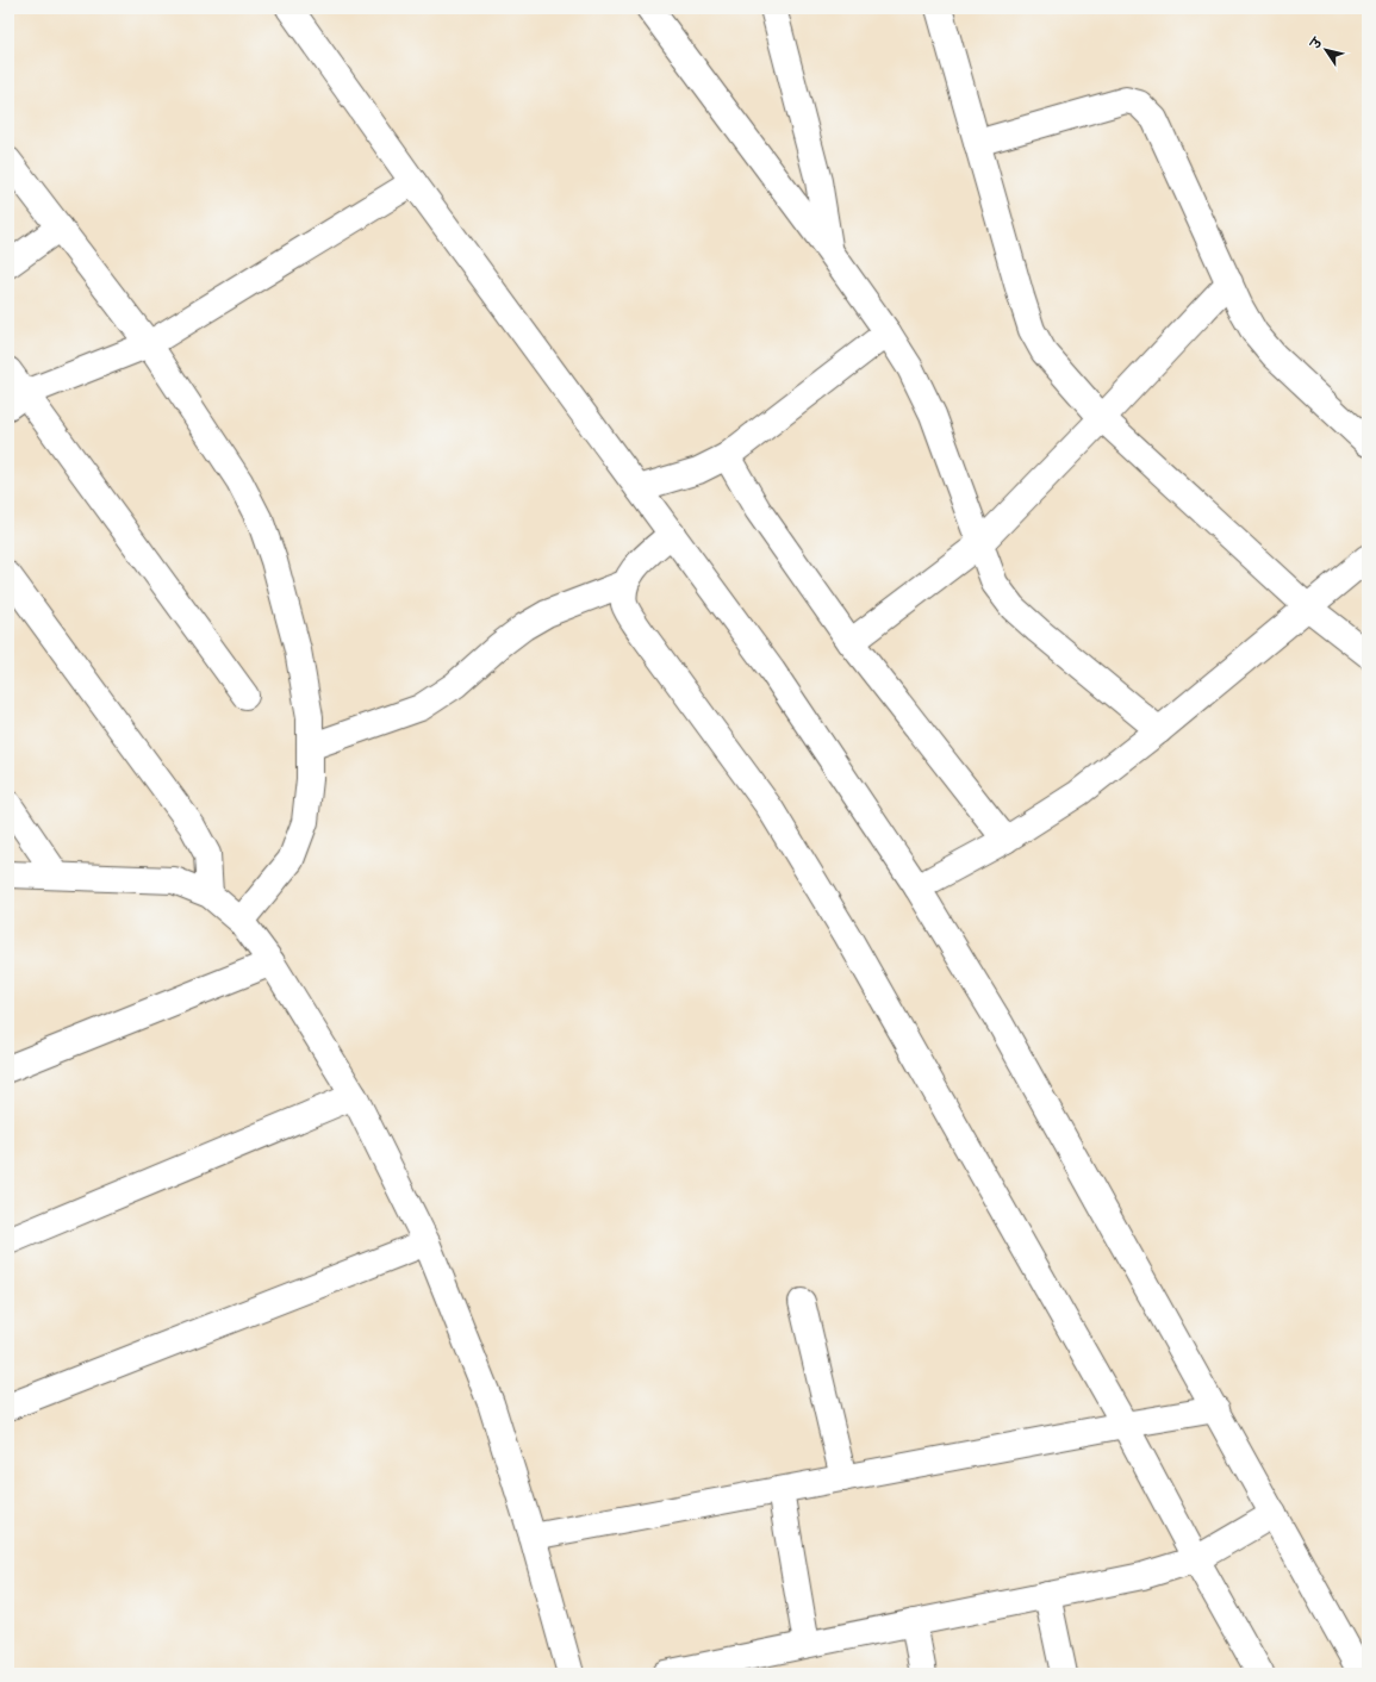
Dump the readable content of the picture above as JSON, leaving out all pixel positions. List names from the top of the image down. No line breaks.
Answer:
{"north":"top left"}
